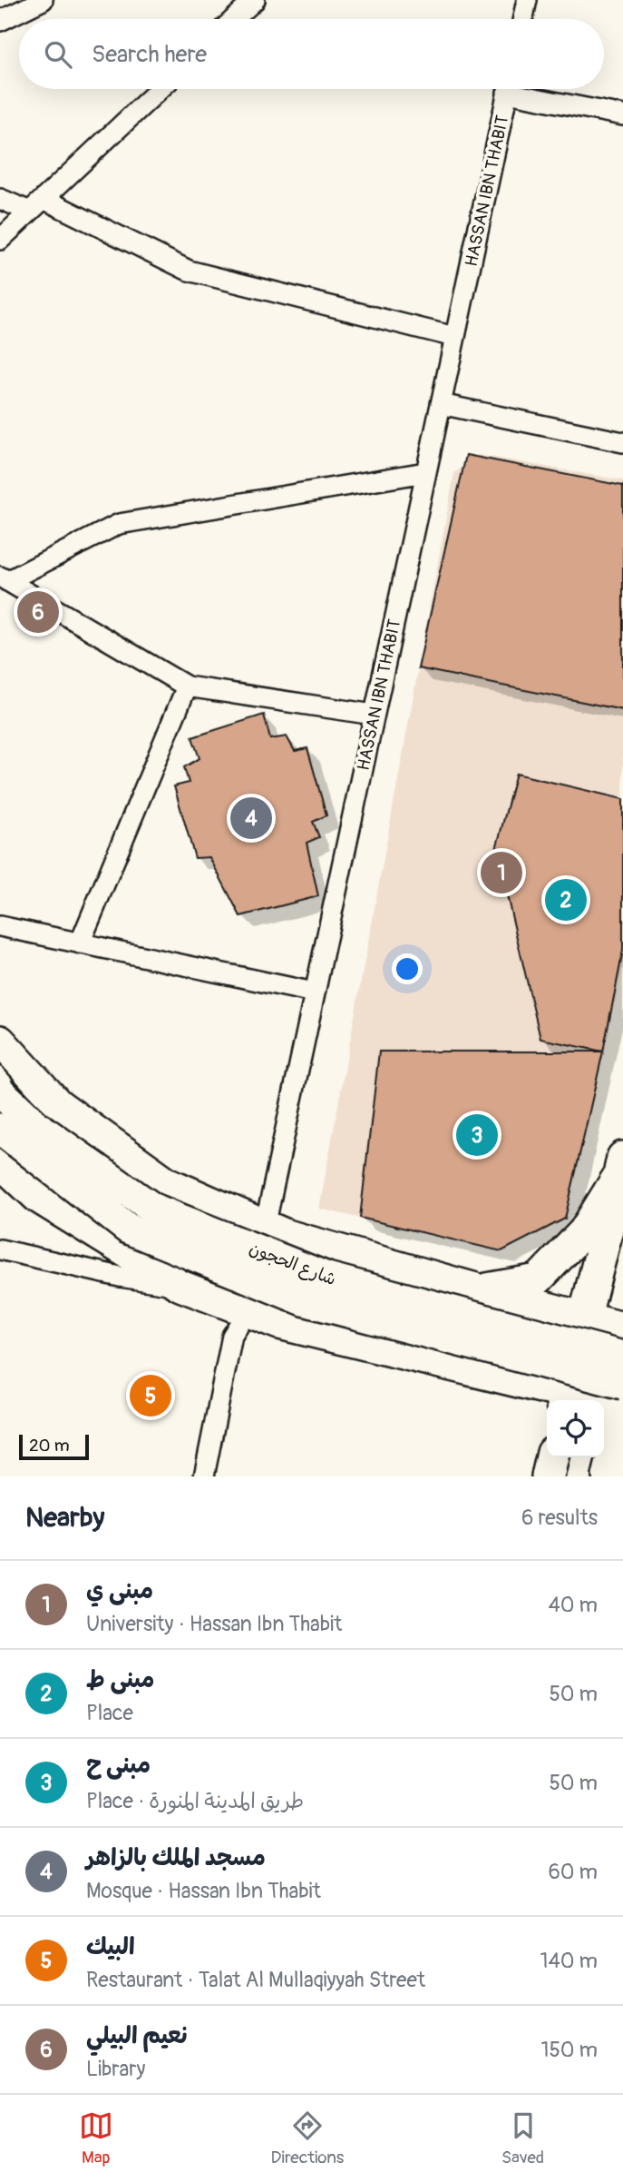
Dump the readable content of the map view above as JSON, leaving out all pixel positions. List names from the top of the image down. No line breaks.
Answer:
{"streets":{"main road":["شارع الحجون"],"street":["HASSAN IBN THABIT"]},"scale_bar":"20 m","page":{"search":"Search here","pins":["6","4","1","2","3","5"],"scale":"20 m","heading":["Nearby","6 results"],"list":[{"mark":"1","name":"مبنى ي","note":"University · Hassan Ibn Thabit","value":"40 m"},{"mark":"2","name":"مبنى ط","note":"Place","value":"50 m"},{"mark":"3","name":"مبنى ح","note":"Place · طريق المدينة المنورة","value":"50 m"},{"mark":"4","name":"مسجد الملك بالزاهر","note":"Mosque · Hassan Ibn Thabit","value":"60 m"},{"mark":"5","name":"البيك","note":"Restaurant · Talat Al Mullaqiyyah Street","value":"140 m"},{"mark":"6","name":"نعيم البيلي","note":"Library","value":"150 m"}],"nav":["Map","Directions","Saved"]}}
